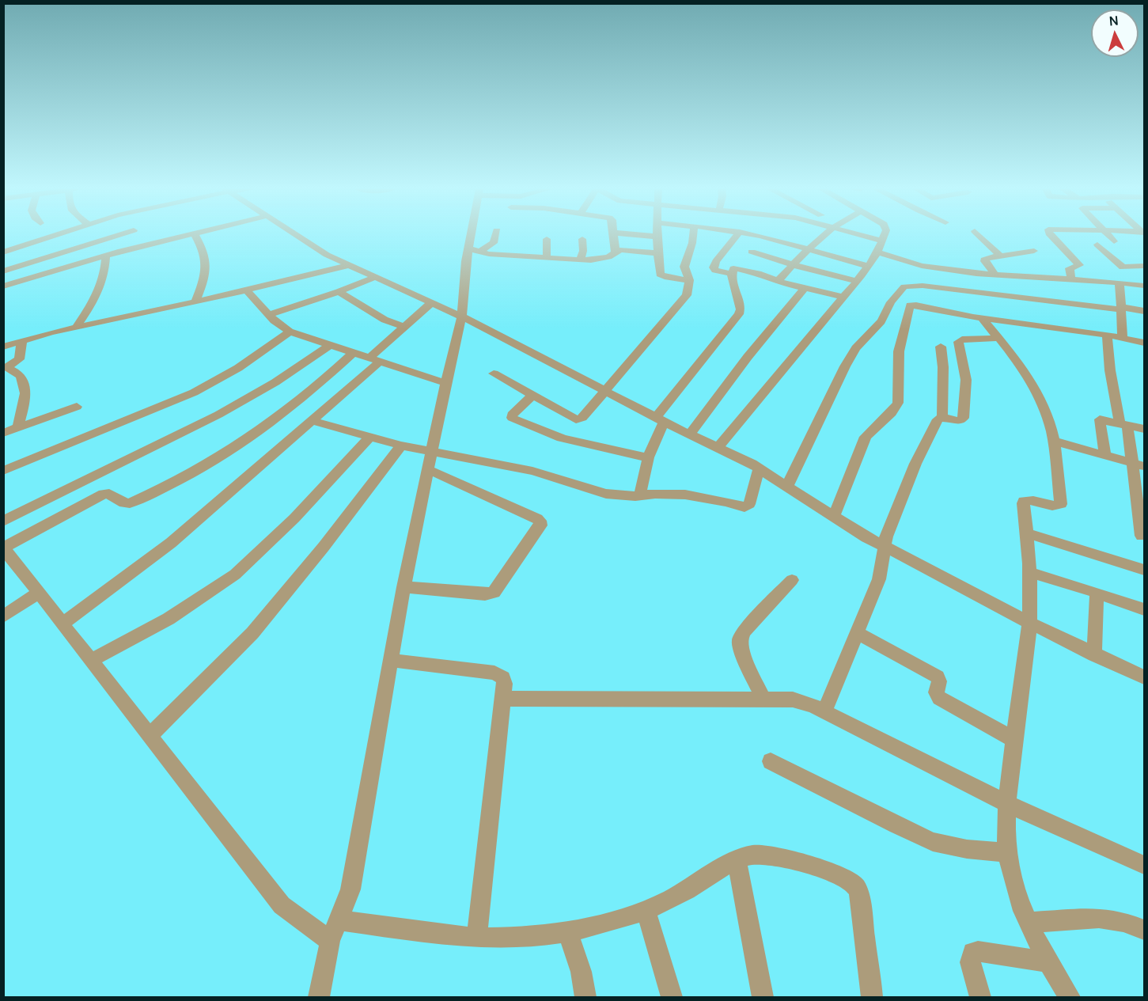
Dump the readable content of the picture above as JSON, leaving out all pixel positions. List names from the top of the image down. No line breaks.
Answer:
{"north":"top"}
